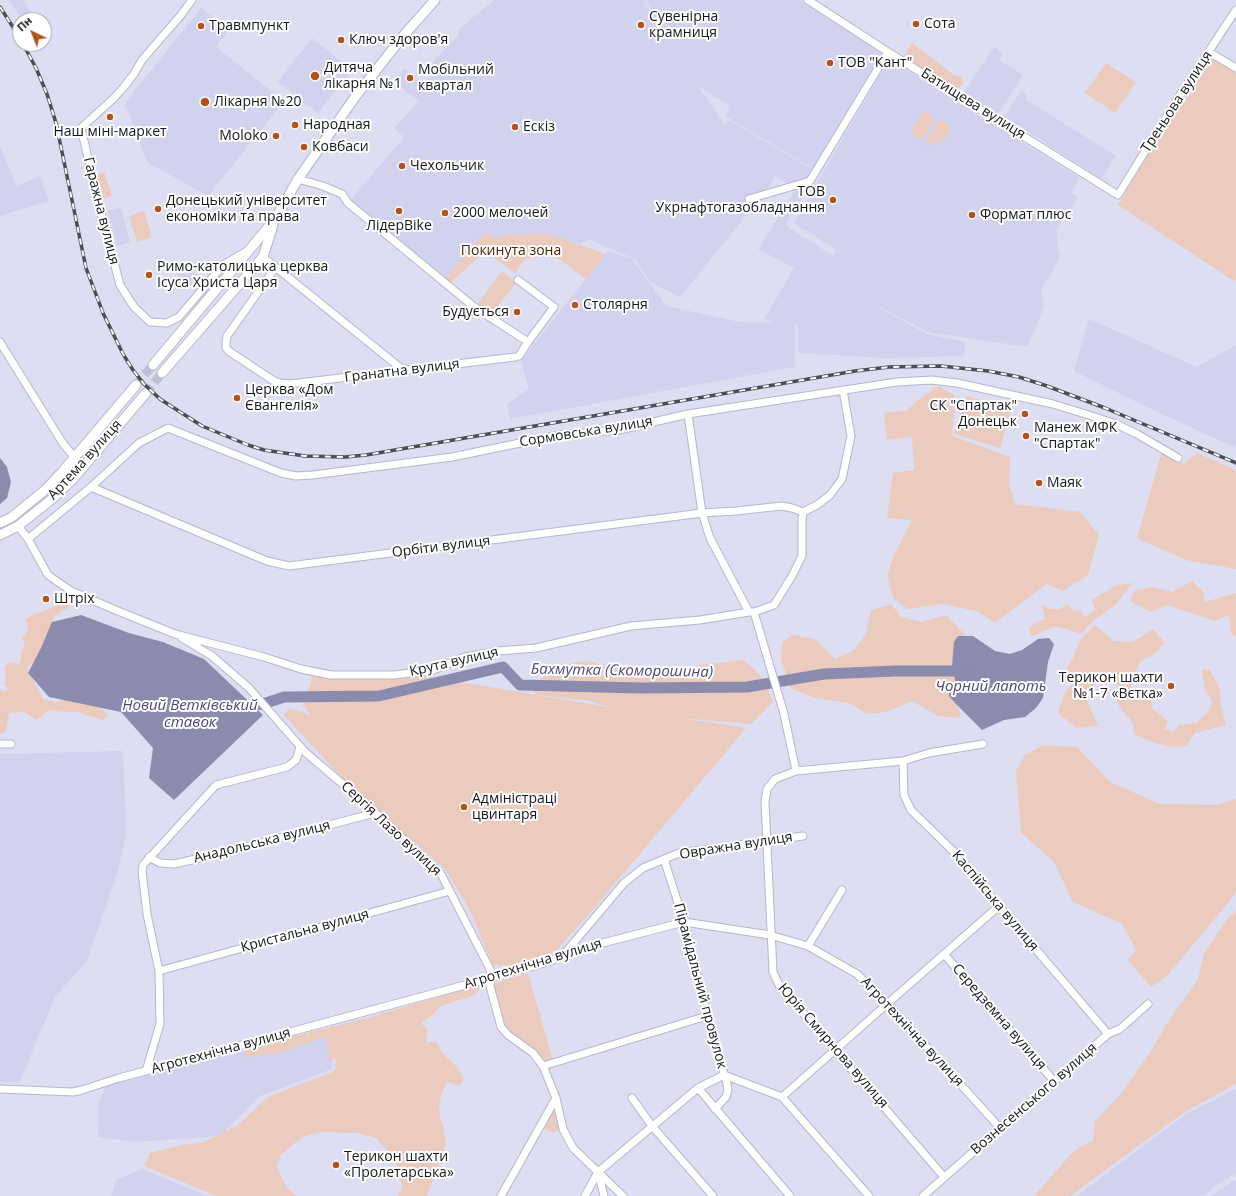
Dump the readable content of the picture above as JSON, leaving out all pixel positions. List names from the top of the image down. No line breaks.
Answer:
{"streets":{"main road":["Артема вулиця"],"street":["Треньова вулиця","Батищева вулиця","Гаражна вулиця","Гранатна вулиця","Сормовська вулиця","Орбіти вулиця","Крута вулиця","Сергія Лазо вулиця","Анадольська вулиця","Овражна вулиця","Каспійська вулиця","Кристальна вулиця","Агротехнічна вулиця","Пірамідальний провулок","Середземна вулиця","Юрія Смирнова вулиця","Вознесенського вулиця"]},"crossings":[["Треньова вулиця","Батищева вулиця"],["Сормовська вулиця","Орбіти вулиця"],["Сормовська вулиця","Крута вулиця"],["Артема вулиця","Крута вулиця"],["Орбіти вулиця","Крута вулиця"],["Крута вулиця","Сергія Лазо вулиця"],["Сергія Лазо вулиця","Анадольська вулиця"],["Сергія Лазо вулиця","Кристальна вулиця"],["Сергія Лазо вулиця","Агротехнічна вулиця"],["Овражна вулиця","Агротехнічна вулиця"],["Овражна вулиця","Пірамідальний провулок"],["Овражна вулиця","Юрія Смирнова вулиця"],["Каспійська вулиця","Вознесенського вулиця"],["Агротехнічна вулиця","Пірамідальний провулок"],["Агротехнічна вулиця","Юрія Смирнова вулиця"],["Агротехнічна вулиця","Вознесенського вулиця"],["Середземна вулиця","Вознесенського вулиця"],["Юрія Смирнова вулиця","Вознесенського вулиця"]],"water":["Бахмутка (Скоморошина)","Чорний лапоть","Новий Ветківський ставок"],"parks":["Покинута зона"],"places":["Сота","Сувенірна крамниця","Травмпункт","Ключ здоров'я","ТОВ \"Кант\"","Дитяча лікарня №1","Мобільний квартал","Лікарня №20","Наш міні-маркет","Народная","Ескіз","Moloko","Ковбаси","Чехольчик","ТОВ Укрнафтогазобладнання","Донецький університет економіки та права","ЛідерBike","2000 мелочей","Формат плюс","Римо-католицька церква Ісуса Христа Царя","Столярня","Будується","Церква «Дом Євангелія»","СК \"Спартак\" Донецьк","Манеж МФК \"Спартак\"","Маяк","Штріх","Терикон шахти №1-7 «Вєтка»","Адміністраці цвинтаря","Терикон шахти «Пролетарська»"],"north":"top left"}
